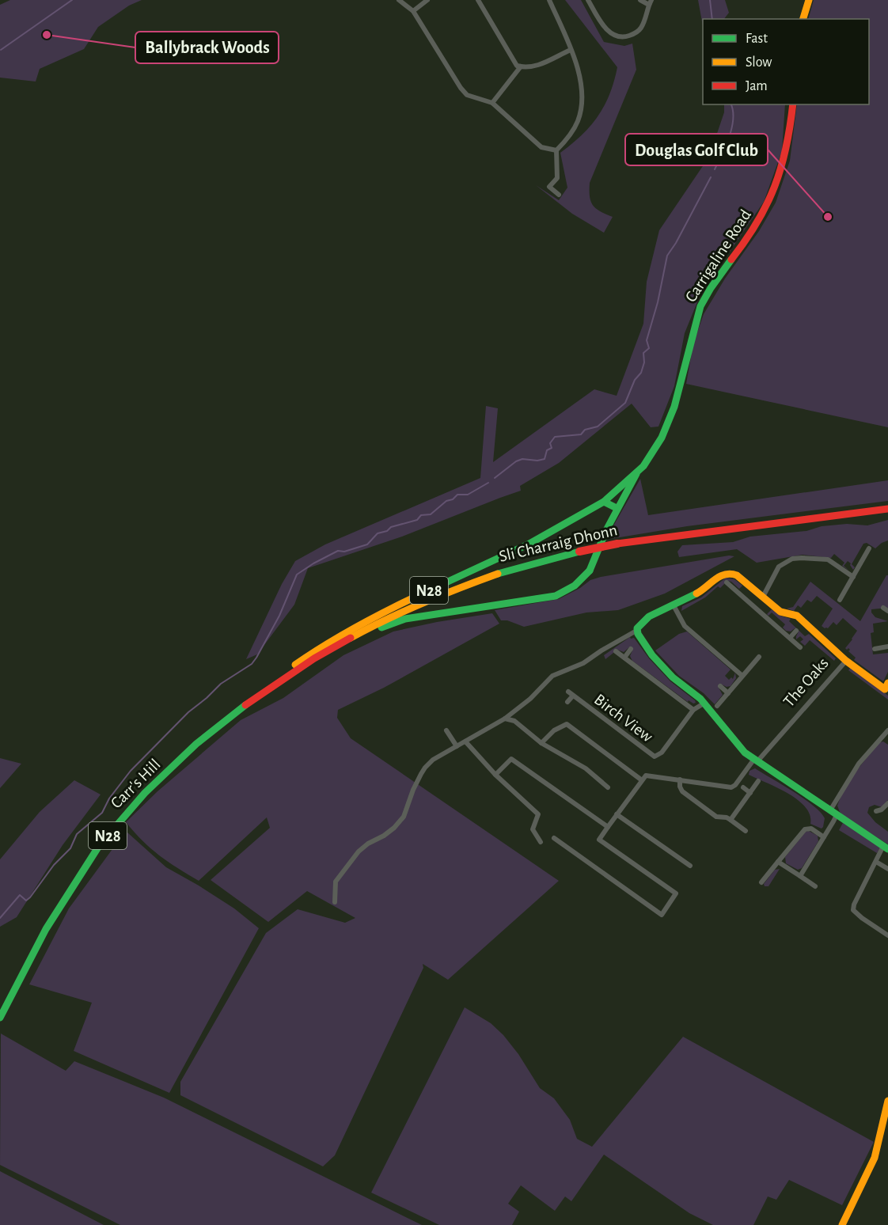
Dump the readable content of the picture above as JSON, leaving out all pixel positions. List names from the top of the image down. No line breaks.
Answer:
{"streets":{"main road":["Carrigaline Road","Sli Charraig Dhonn","N28","The Oaks","Carr's Hill"],"street":["Birch View"]},"crossings":[["Carrigaline Road","Sli Charraig Dhonn"],["Carrigaline Road","N28"],["Carrigaline Road","Carr's Hill"],["Sli Charraig Dhonn","N28"],["Sli Charraig Dhonn","Carr's Hill"],["N28","Carr's Hill"]],"places":["Ballybrack Woods","Douglas Golf Club"],"legend":["Fast","Slow","Jam"]}
